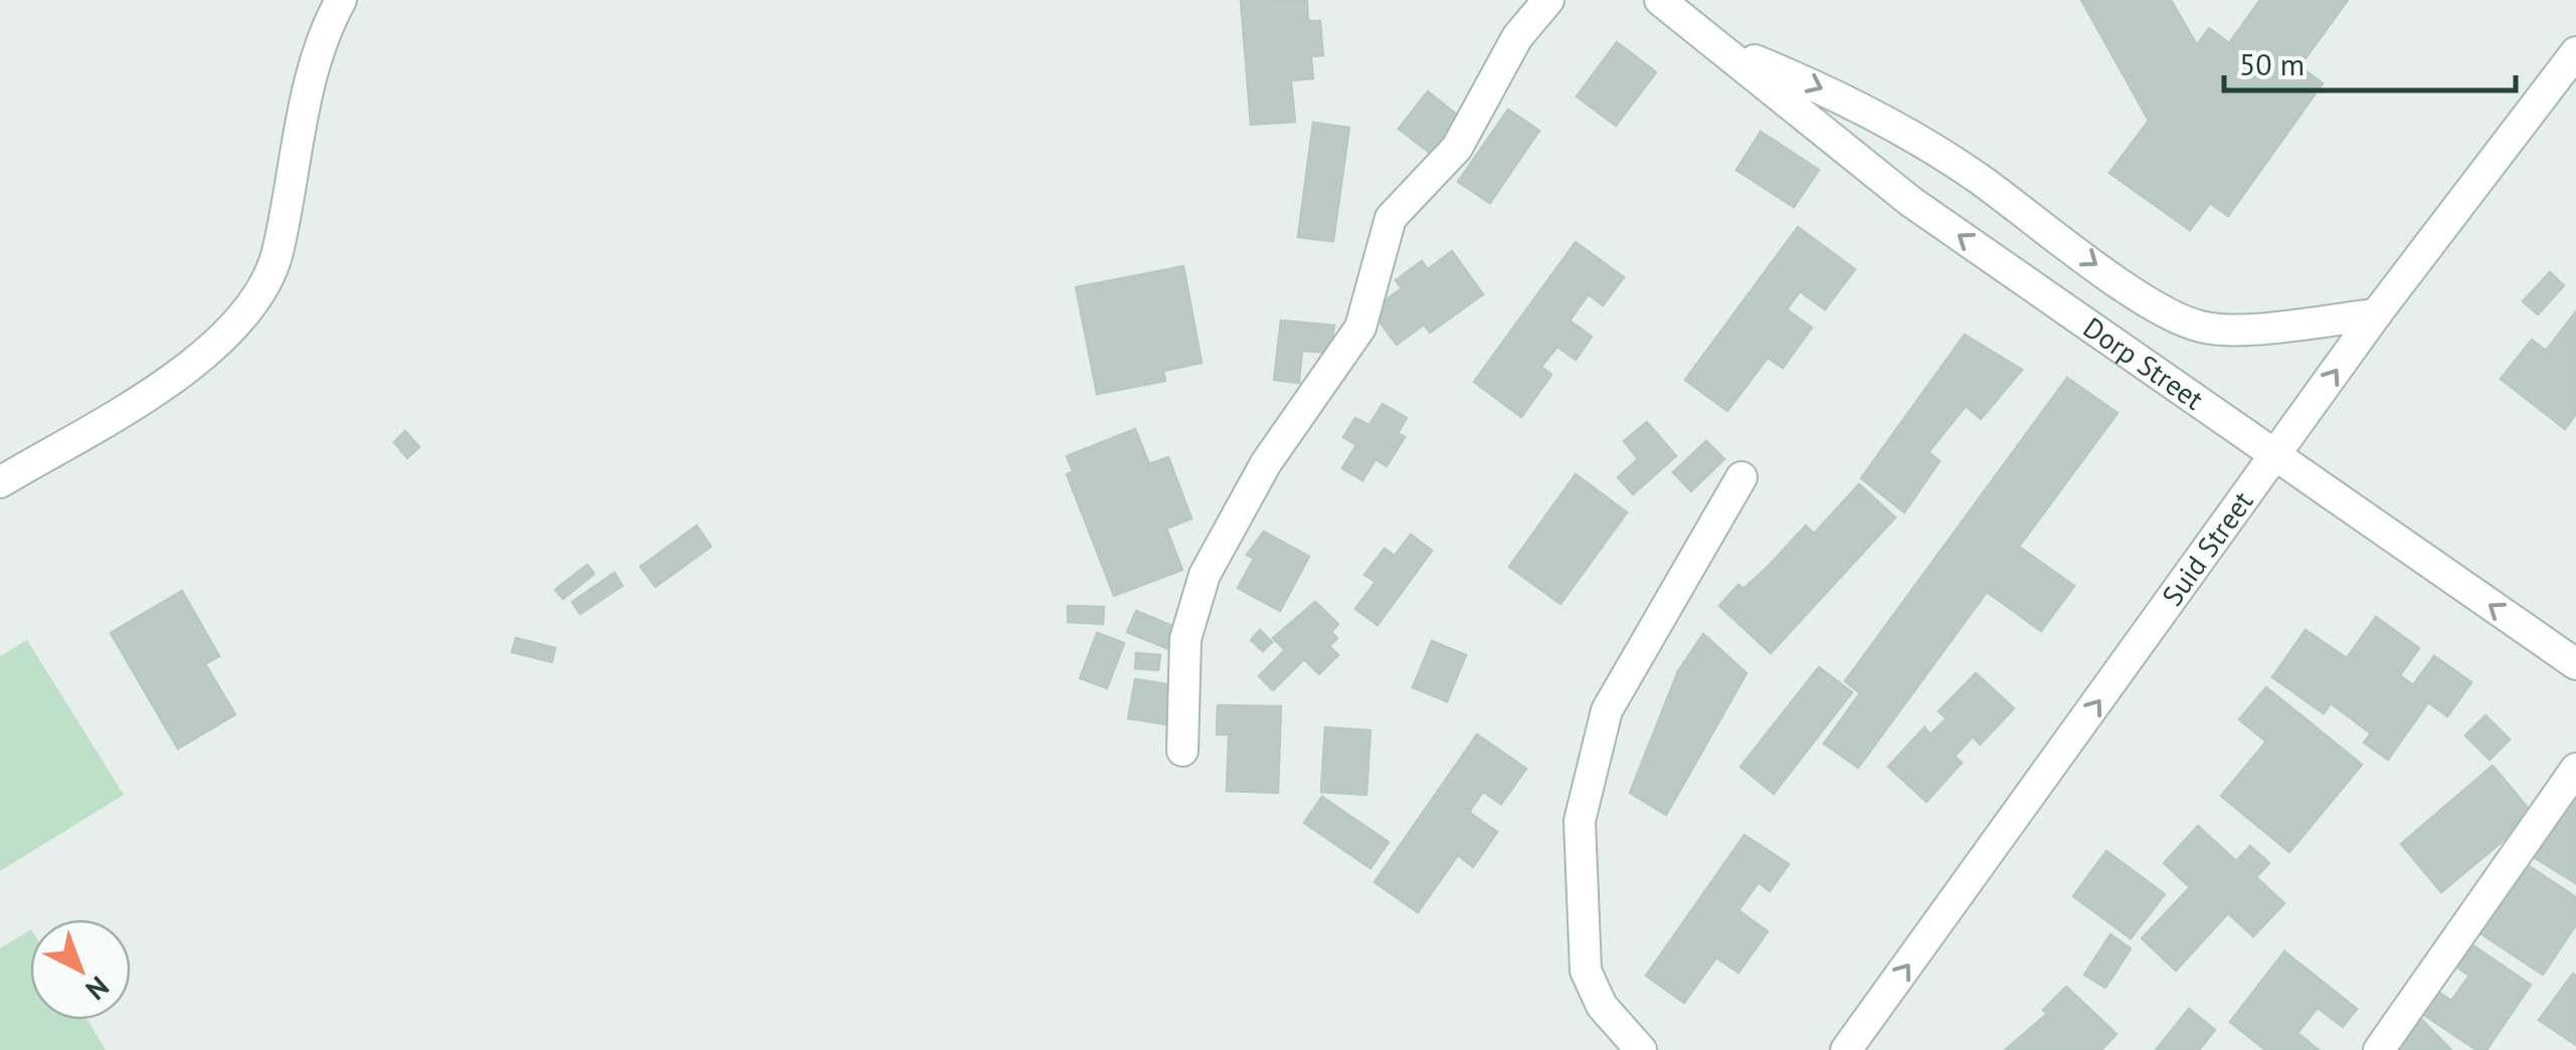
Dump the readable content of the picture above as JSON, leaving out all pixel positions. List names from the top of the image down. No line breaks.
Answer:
{"streets":{"street":["Dorp Street","Suid Street"]},"crossings":[["Dorp Street","Suid Street"]],"one_way":["Suid Street"],"scale_bar":"50 m","north":"bottom right"}
